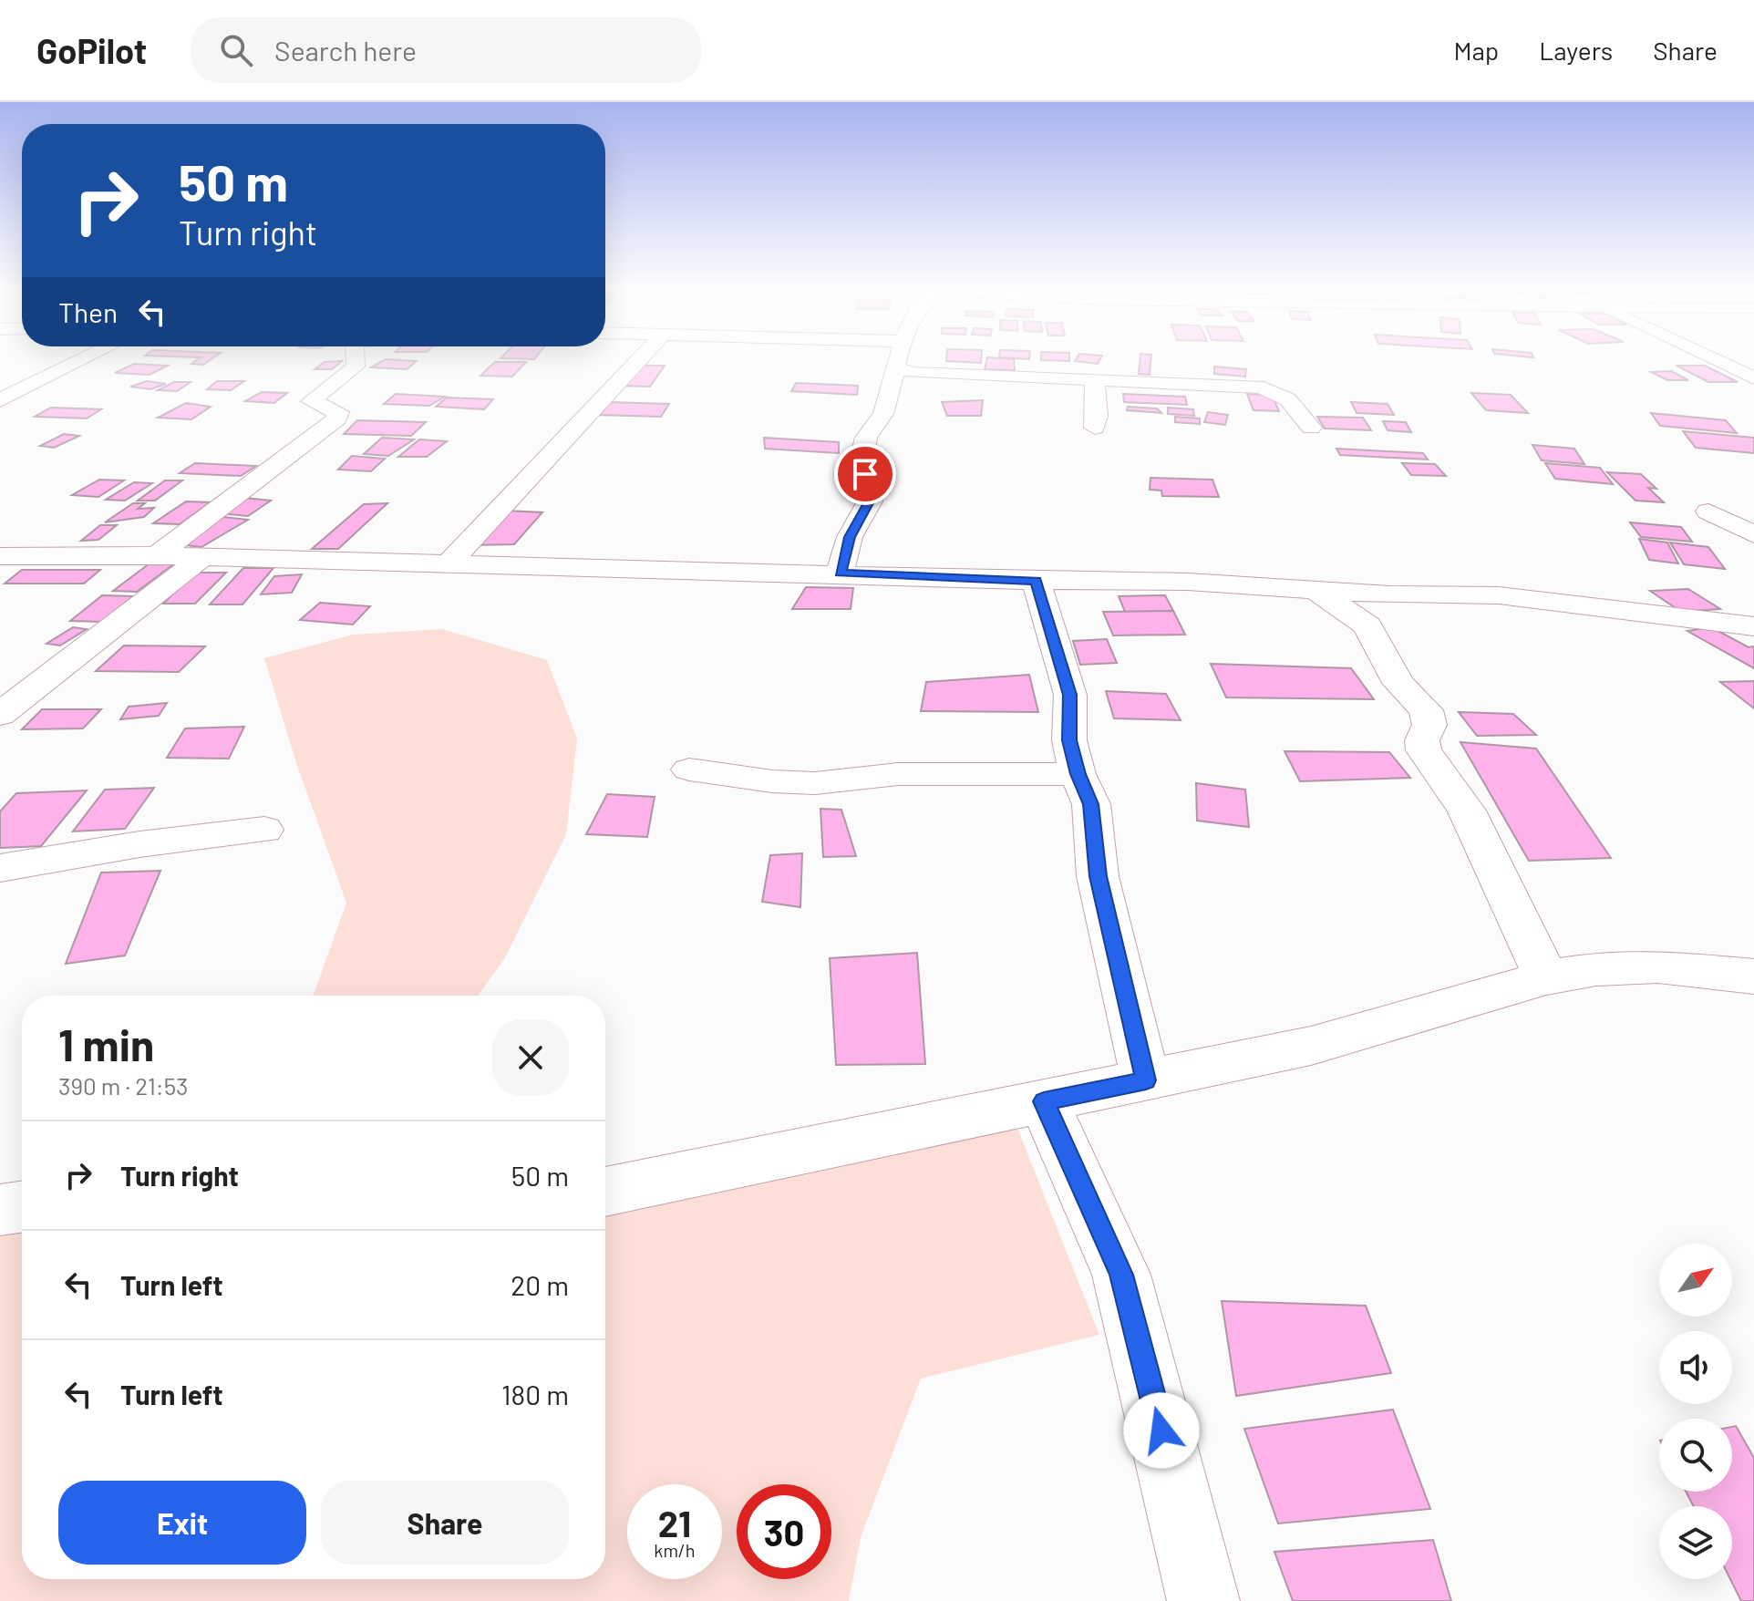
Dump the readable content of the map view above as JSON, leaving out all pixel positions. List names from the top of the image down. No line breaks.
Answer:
{"north":"top right","page":{"header":"GoPilot","search":"Search here","nav":["Map","Layers","Share"],"turn":["50 m","Turn right"],"then":"Then","heading":["1 min","390 m · 21:53"],"list":[{"name":"Turn right","value":"50 m"},{"name":"Turn left","value":"20 m"},{"name":"Turn left","value":"180 m"}],"buttons":["Exit","Share"],"speed":"21 km/h","limit":"30"}}
